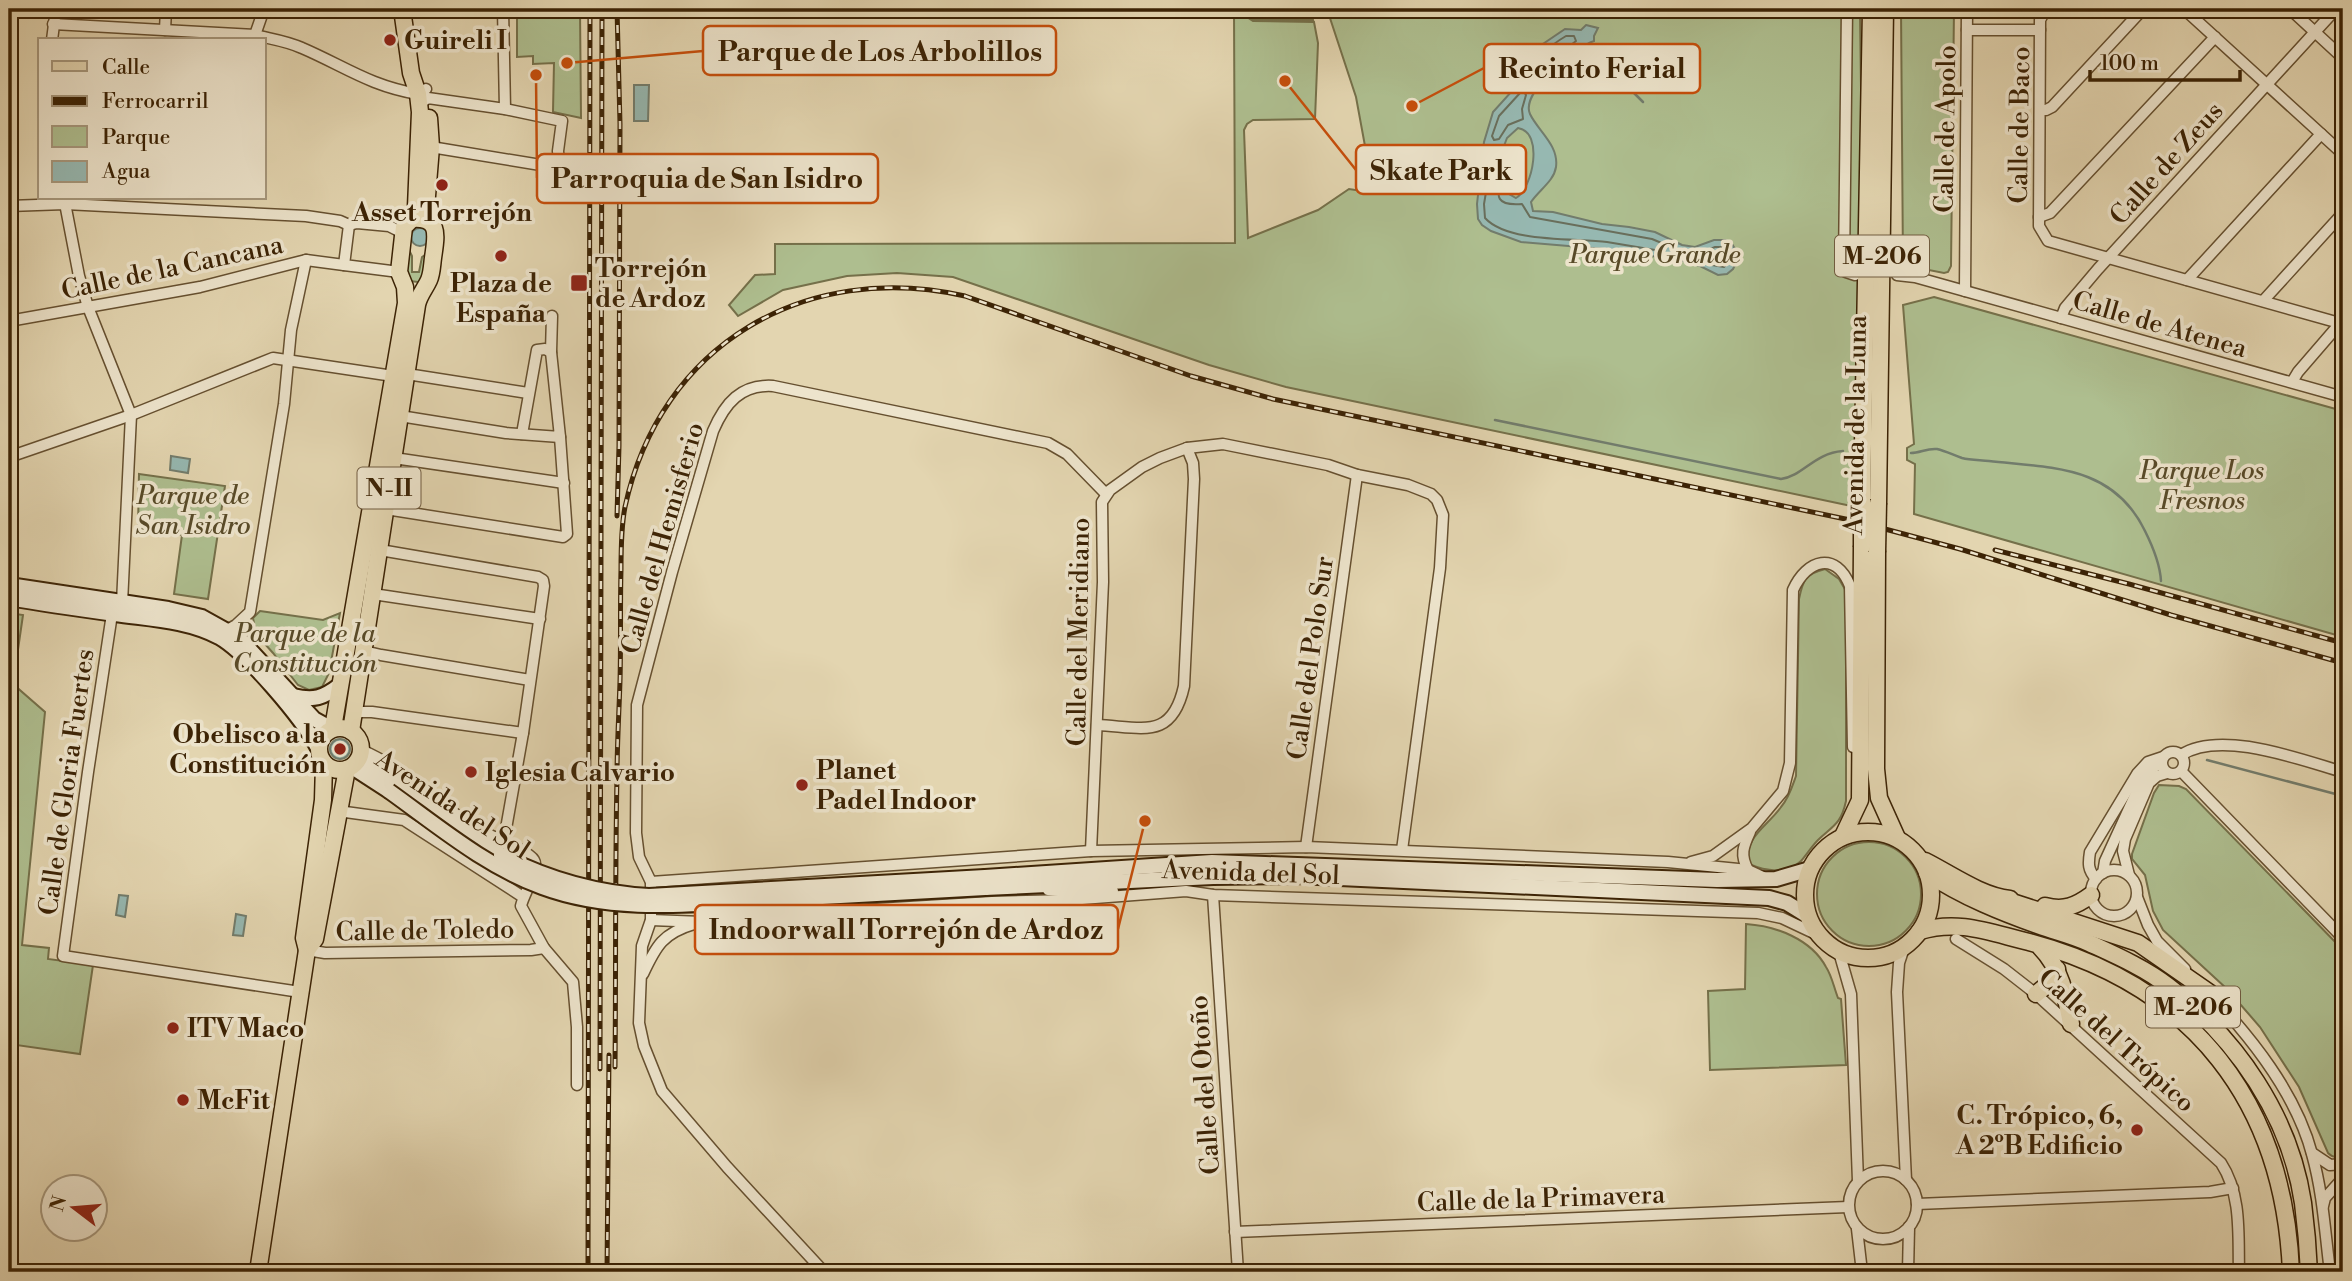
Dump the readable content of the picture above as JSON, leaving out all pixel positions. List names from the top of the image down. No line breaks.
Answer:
{"streets":{"main road":["M-206","Avenida de la Luna","N-II","Avenida del Sol"],"street":["Calle de Baco","Calle de Apolo","Calle de Zeus","Calle de la Cancana","Calle de Atenea","Calle del Hemisferio","Calle del Meridiano","Calle del Polo Sur","Calle de Gloria Fuertes","Calle de Toledo","Calle del Trópico","Calle del Otoño","Calle de la Primavera"]},"crossings":[["Calle de Baco","Calle de Zeus"],["Calle de Apolo","Calle de Atenea"],["Calle de Zeus","Calle de Atenea"],["M-206","Avenida de la Luna"],["M-206","Avenida del Sol"],["Avenida de la Luna","Avenida del Sol"],["N-II","Avenida del Sol"],["Calle del Hemisferio","Calle del Meridiano"],["Calle del Hemisferio","Avenida del Sol"],["Calle del Meridiano","Calle del Polo Sur"],["Calle del Meridiano","Avenida del Sol"],["Calle del Polo Sur","Avenida del Sol"],["Avenida del Sol","Calle del Otoño"],["Calle del Otoño","Calle de la Primavera"]],"parks":["Parque Grande","Parque Los Fresnos","Parque de San Isidro","Parque de la Constitución"],"places":{"other":["Guireli I","Parque de Los Arbolillos","Parroquia de San Isidro","Skate Park","Recinto Ferial","Asset Torrejón","Plaza de España","Obelisco a la Constitución","Iglesia Calvario","Planet Padel Indoor","Indoorwall Torrejón de Ardoz","ITV Maco","McFit","C. Trópico, 6, A 2ºB Edificio"],"transit":["Torrejón de Ardoz"]},"legend":["Calle","Ferrocarril","Parque","Agua"],"scale_bar":"100 m","north":"left"}
